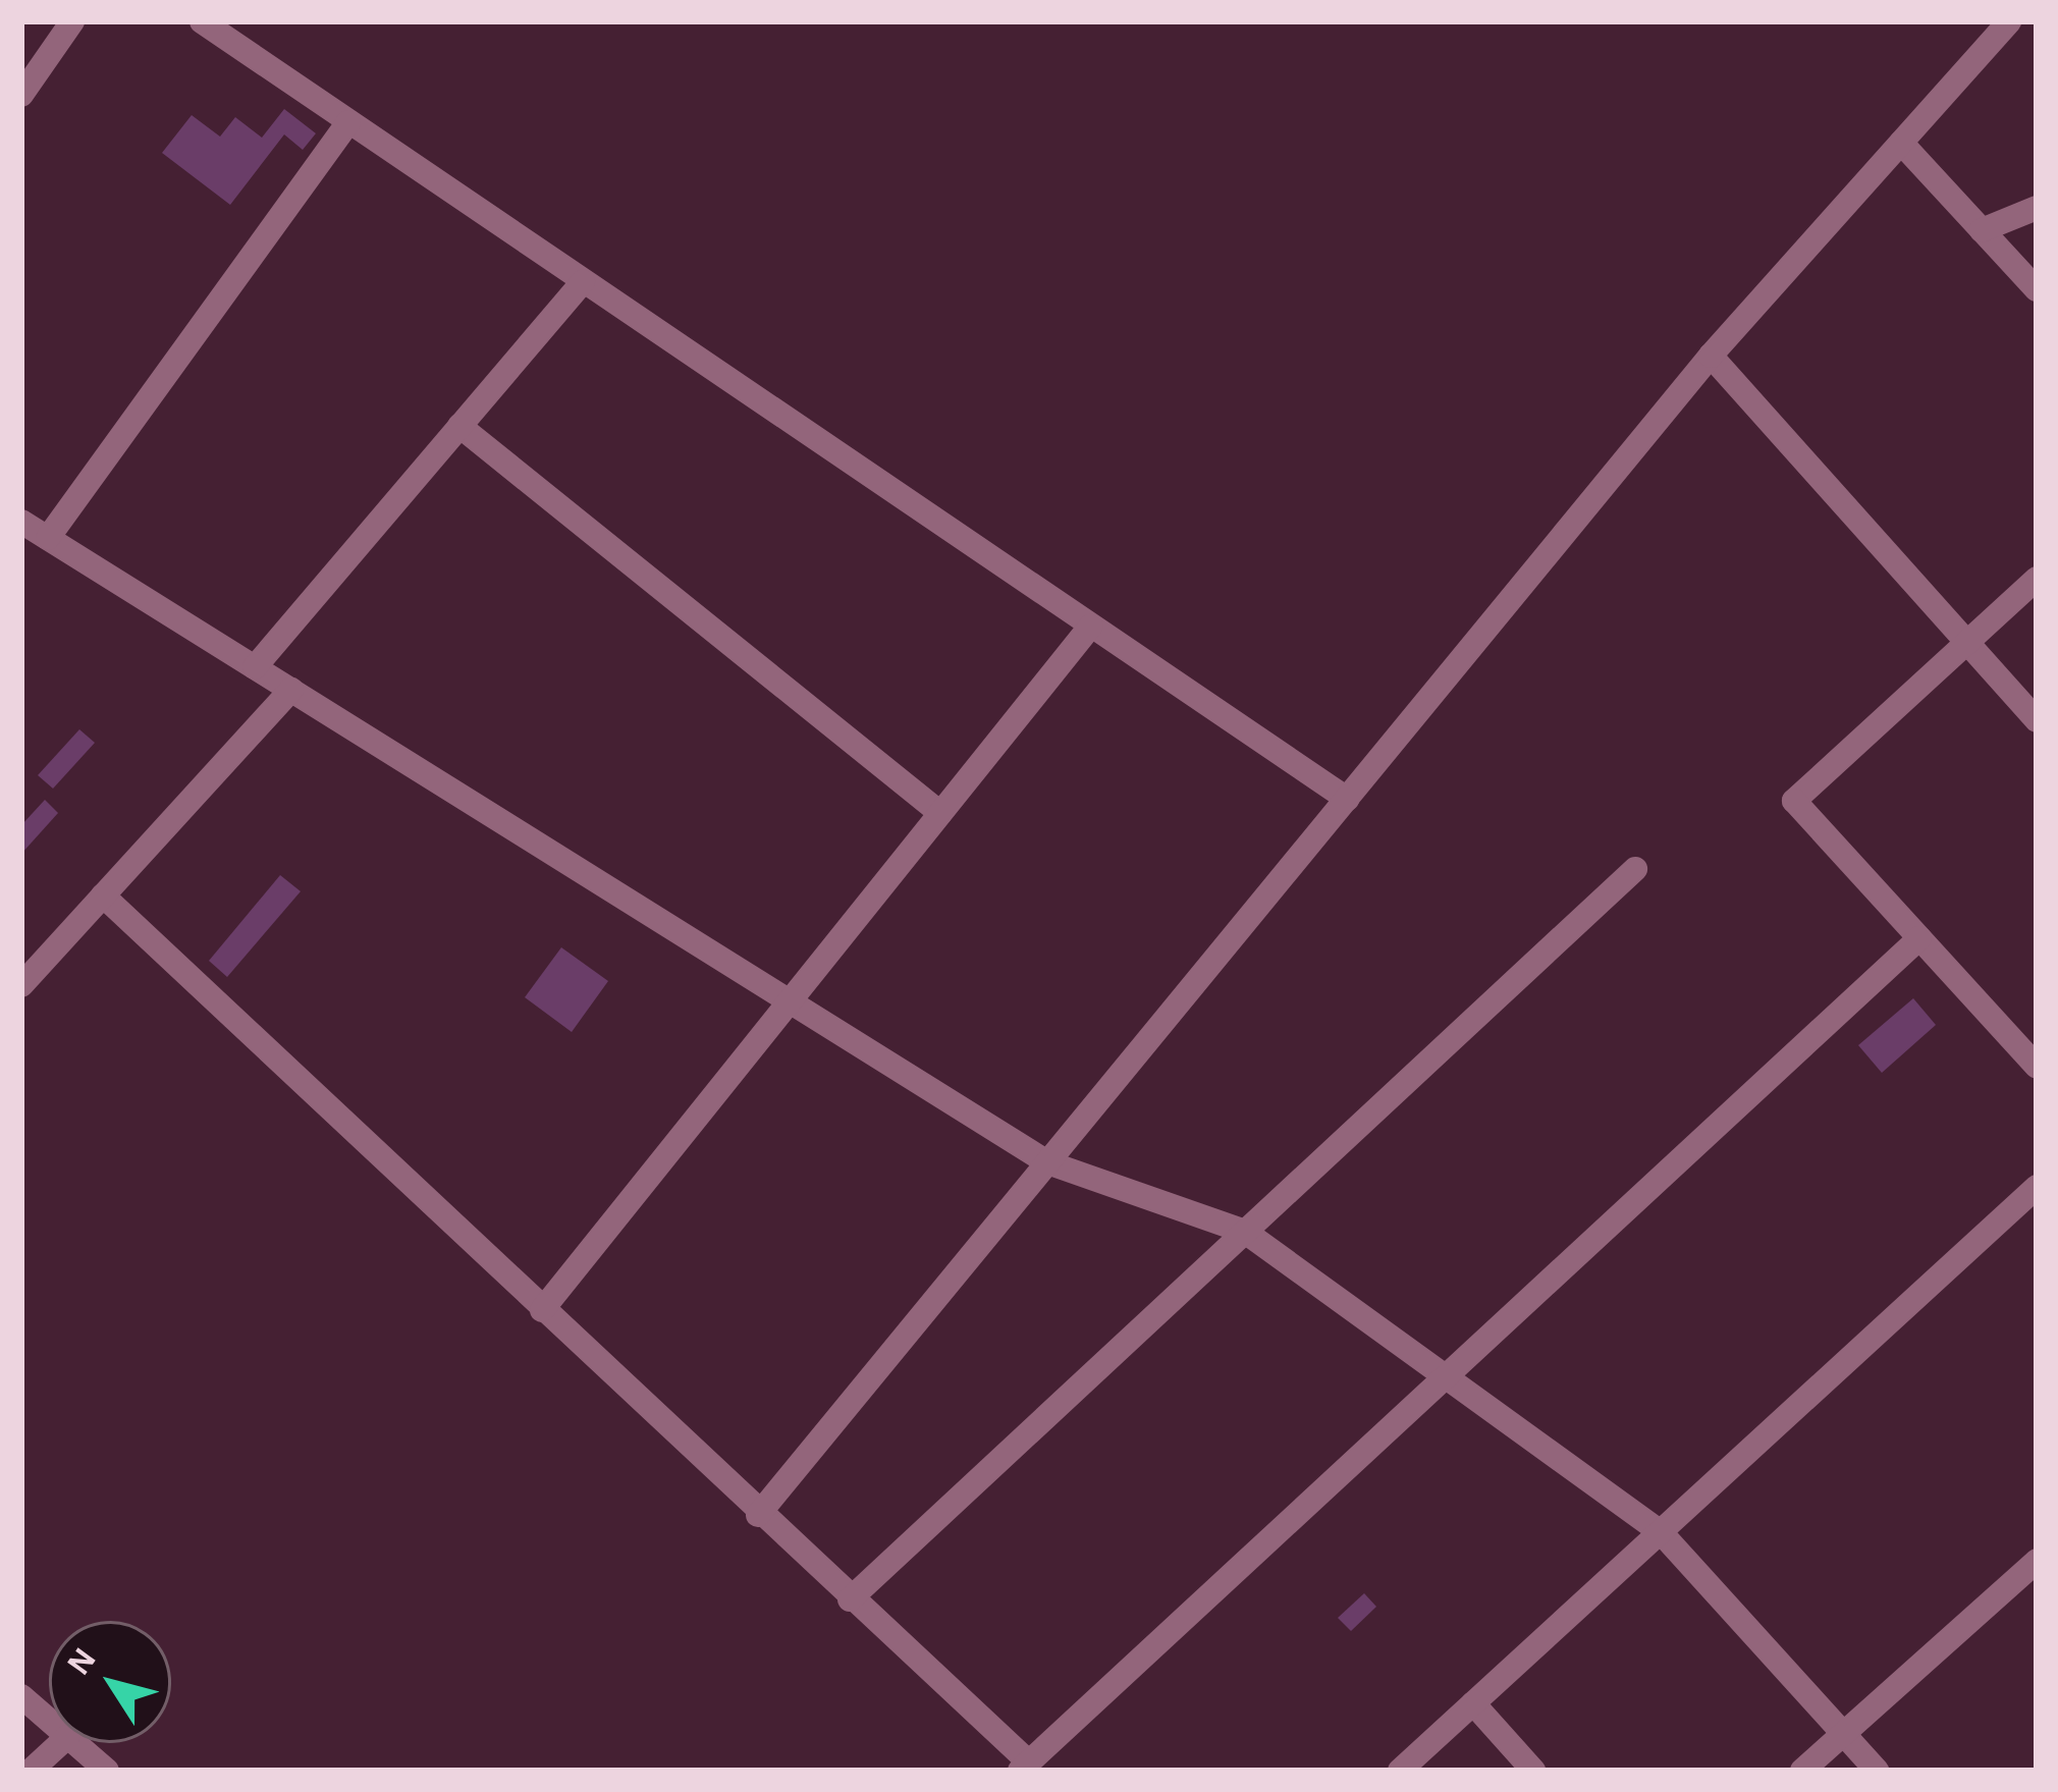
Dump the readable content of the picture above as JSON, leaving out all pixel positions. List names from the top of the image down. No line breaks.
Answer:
{"north":"top left"}
